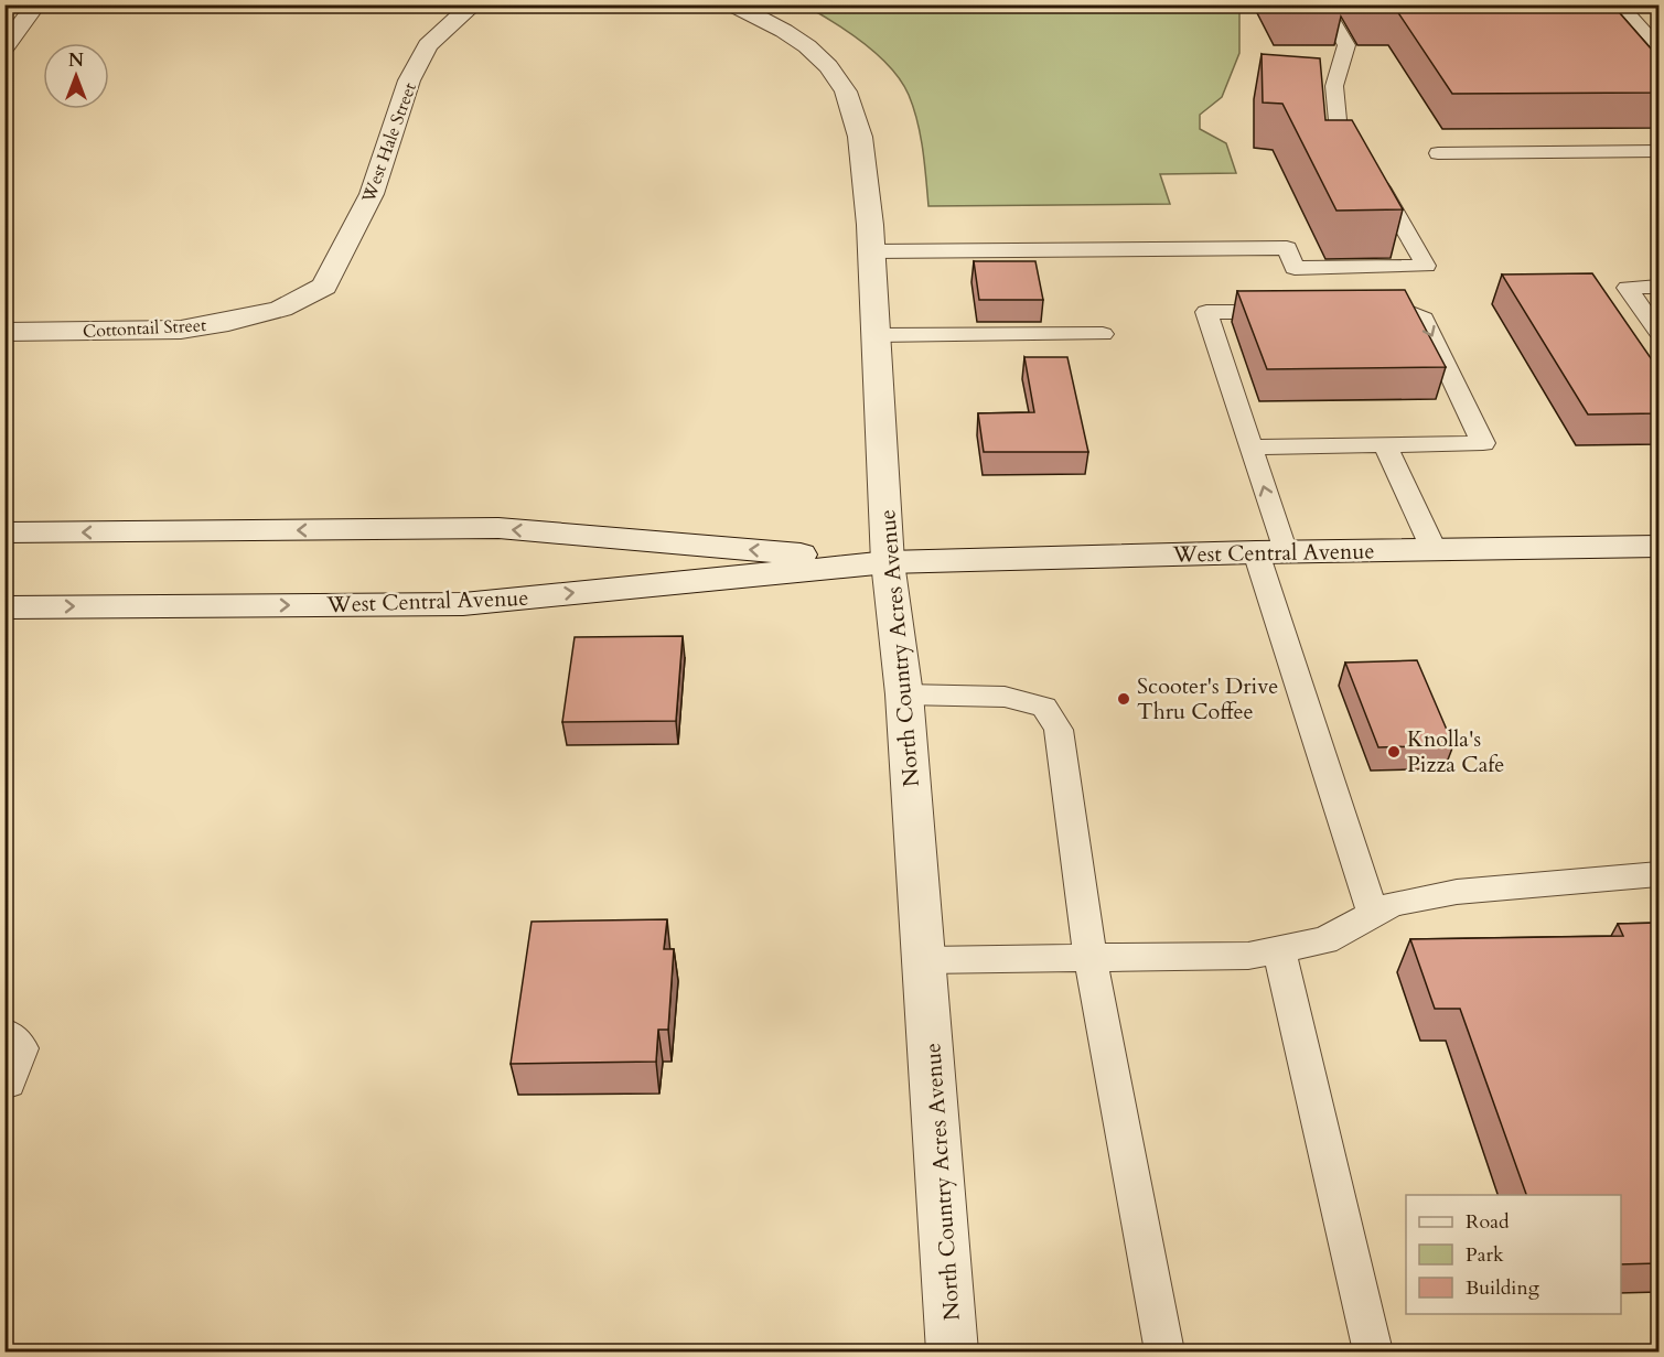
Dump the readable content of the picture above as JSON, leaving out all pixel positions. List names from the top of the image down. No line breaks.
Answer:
{"streets":{"street":["West Hale Street","Cottontail Street","West Central Avenue","North Country Acres Avenue"]},"crossings":[["West Hale Street","Cottontail Street"],["West Central Avenue","North Country Acres Avenue"]],"places":["Scooter's Drive Thru Coffee","Knolla's Pizza Cafe"],"legend":["Road","Park","Building"],"north":"top"}
